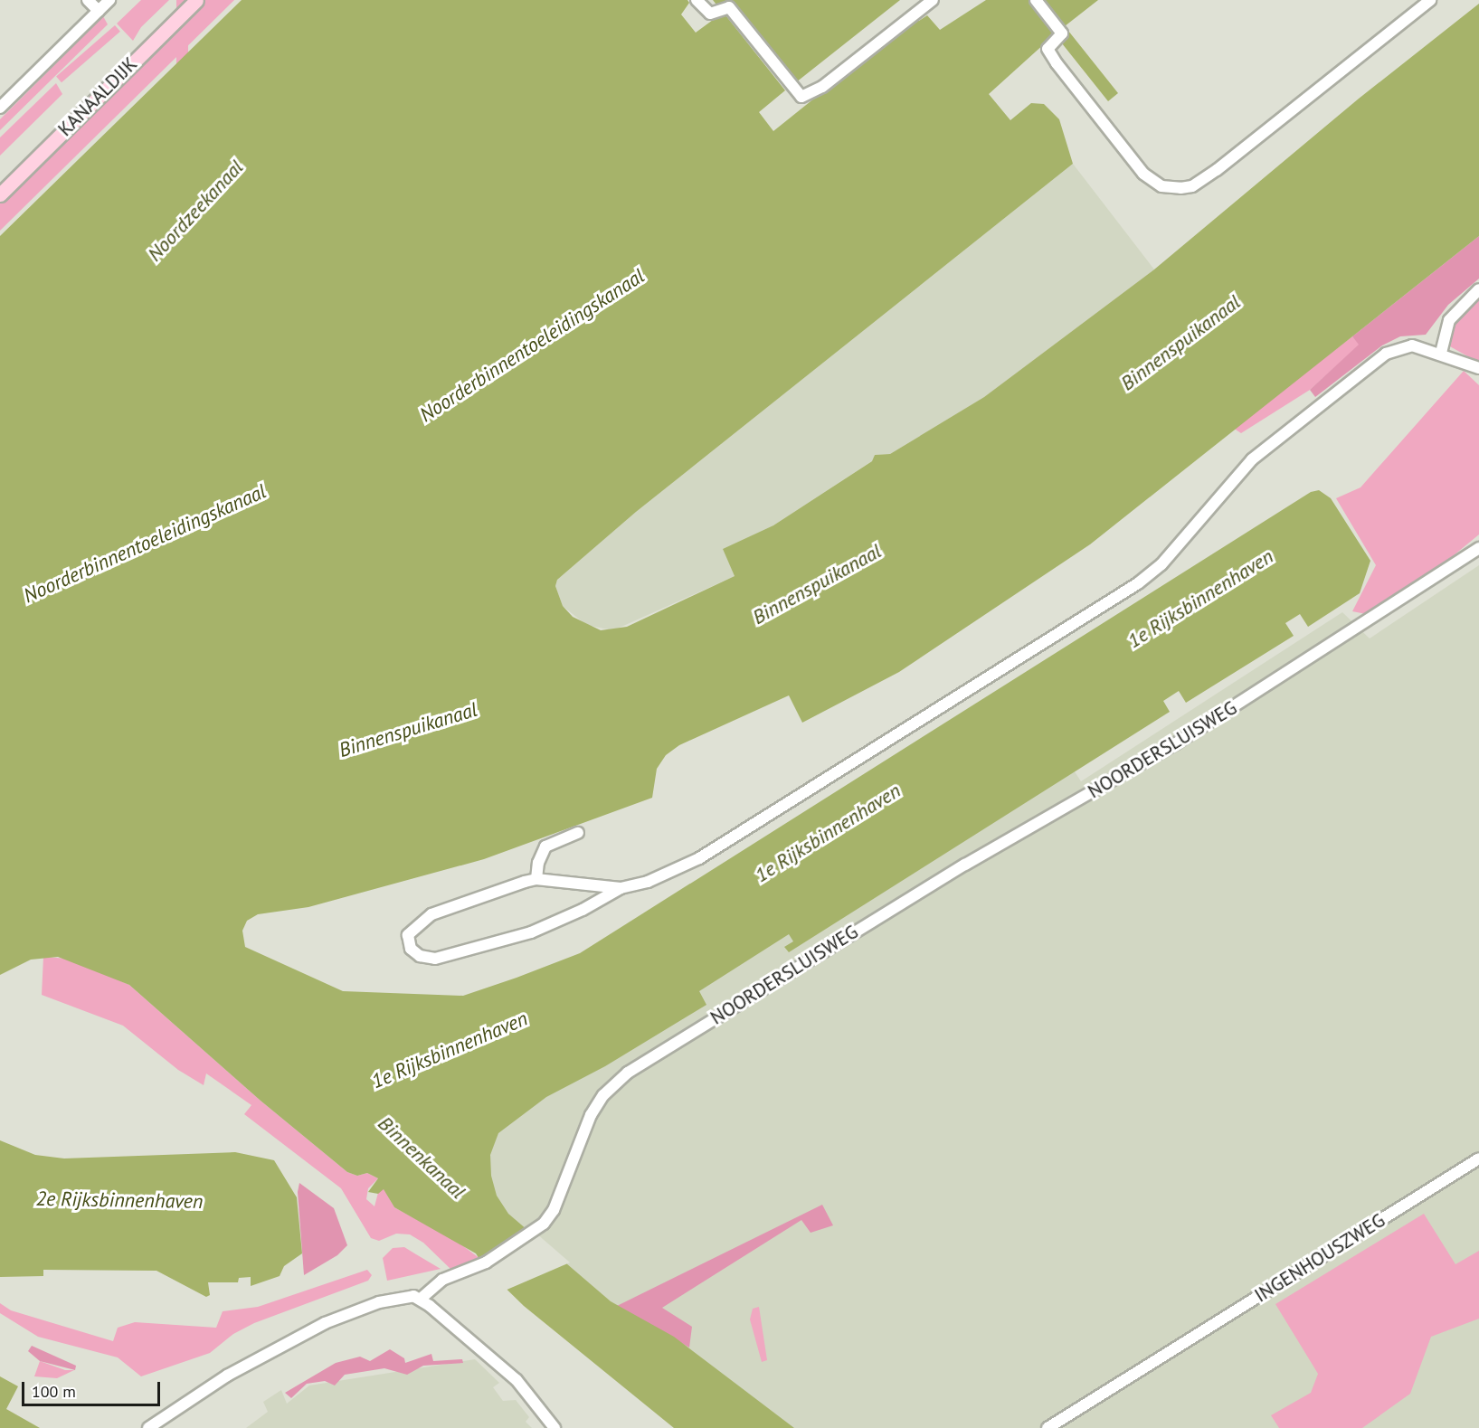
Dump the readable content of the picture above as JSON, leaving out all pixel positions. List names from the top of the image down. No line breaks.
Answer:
{"streets":{"main road":["KANAALDIJK"],"street":["NOORDERSLUISWEG","INGENHOUSZWEG"]},"water":["Noordzeekanaal","Binnenspuikanaal","Noorderbinnentoeleidingskanaal","1e Rijksbinnenhaven","Binnenkanaal","2e Rijksbinnenhaven"],"scale_bar":"100 m"}
